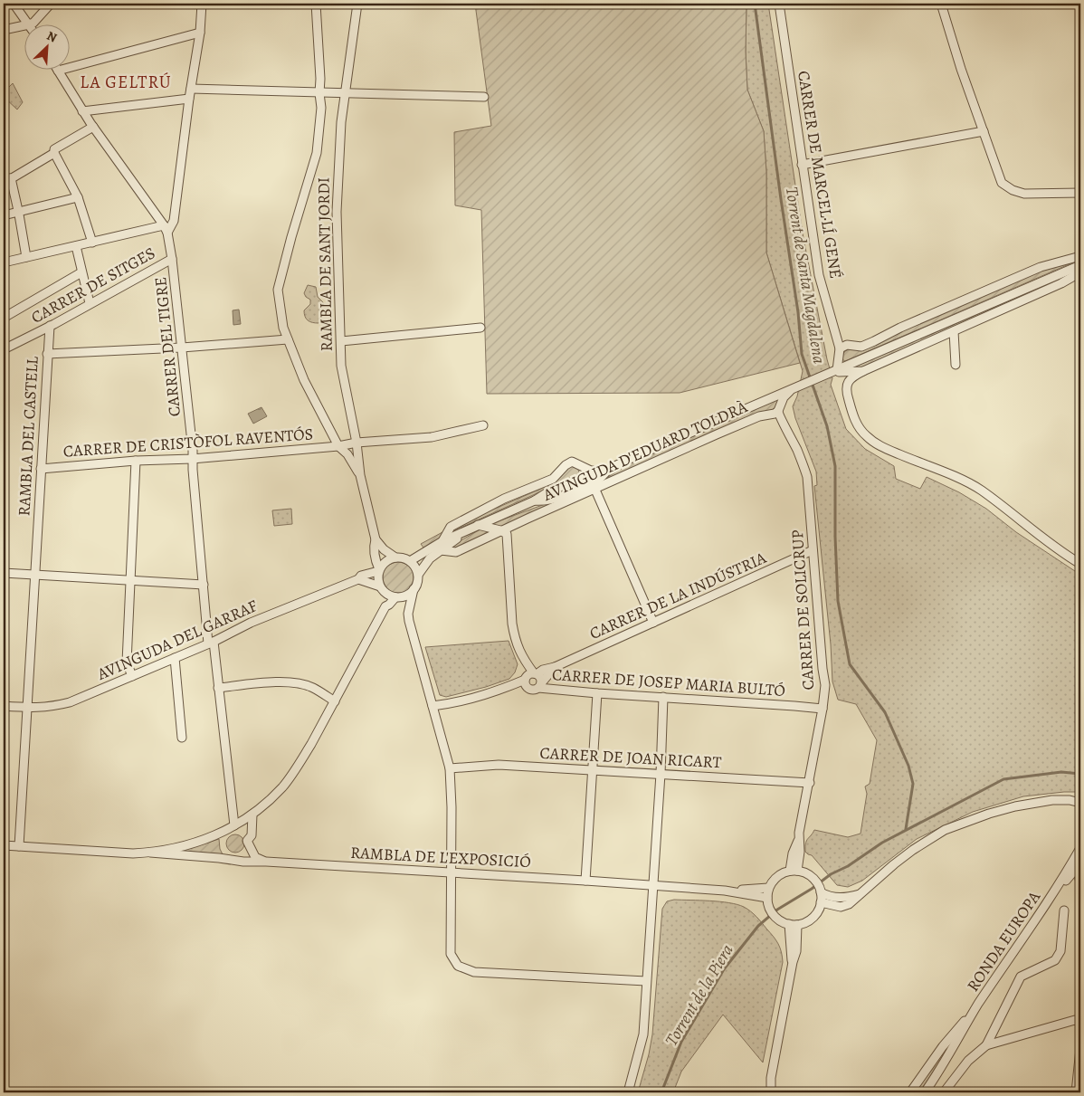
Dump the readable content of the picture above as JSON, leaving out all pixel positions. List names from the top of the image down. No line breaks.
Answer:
{"streets":{"street":["CARRER DE MARCEL·LÍ GENÉ","RAMBLA DE SANT JORDI","CARRER DE SITGES","CARRER DEL TIGRE","RAMBLA DEL CASTELL","CARRER DE CRISTÒFOL RAVENTÓS","AVINGUDA D'EDUARD TOLDRÀ","CARRER DE LA INDÚSTRIA","CARRER DE SOLICRUP","AVINGUDA DEL GARRAF","CARRER DE JOSEP MARIA BULTÓ","CARRER DE JOAN RICART","RAMBLA DE L'EXPOSICIÓ","RONDA EUROPA"]},"crossings":[["RAMBLA DE SANT JORDI","CARRER DE CRISTÒFOL RAVENTÓS"],["RAMBLA DE SANT JORDI","AVINGUDA D'EDUARD TOLDRÀ"],["RAMBLA DE SANT JORDI","AVINGUDA DEL GARRAF"],["CARRER DE SITGES","CARRER DEL TIGRE"],["CARRER DE SITGES","RAMBLA DEL CASTELL"],["CARRER DEL TIGRE","CARRER DE CRISTÒFOL RAVENTÓS"],["CARRER DEL TIGRE","AVINGUDA DEL GARRAF"],["CARRER DEL TIGRE","RAMBLA DE L'EXPOSICIÓ"],["RAMBLA DEL CASTELL","CARRER DE CRISTÒFOL RAVENTÓS"],["RAMBLA DEL CASTELL","AVINGUDA DEL GARRAF"],["RAMBLA DEL CASTELL","RAMBLA DE L'EXPOSICIÓ"],["AVINGUDA D'EDUARD TOLDRÀ","CARRER DE SOLICRUP"],["AVINGUDA D'EDUARD TOLDRÀ","AVINGUDA DEL GARRAF"],["CARRER DE LA INDÚSTRIA","CARRER DE SOLICRUP"],["CARRER DE LA INDÚSTRIA","CARRER DE JOSEP MARIA BULTÓ"],["CARRER DE SOLICRUP","CARRER DE JOSEP MARIA BULTÓ"],["CARRER DE SOLICRUP","CARRER DE JOAN RICART"],["CARRER DE SOLICRUP","RAMBLA DE L'EXPOSICIÓ"]],"districts":["LA GELTRÚ"],"water":["Torrent de Santa Magdalena","Torrent de la Piera"],"north":"top right"}
